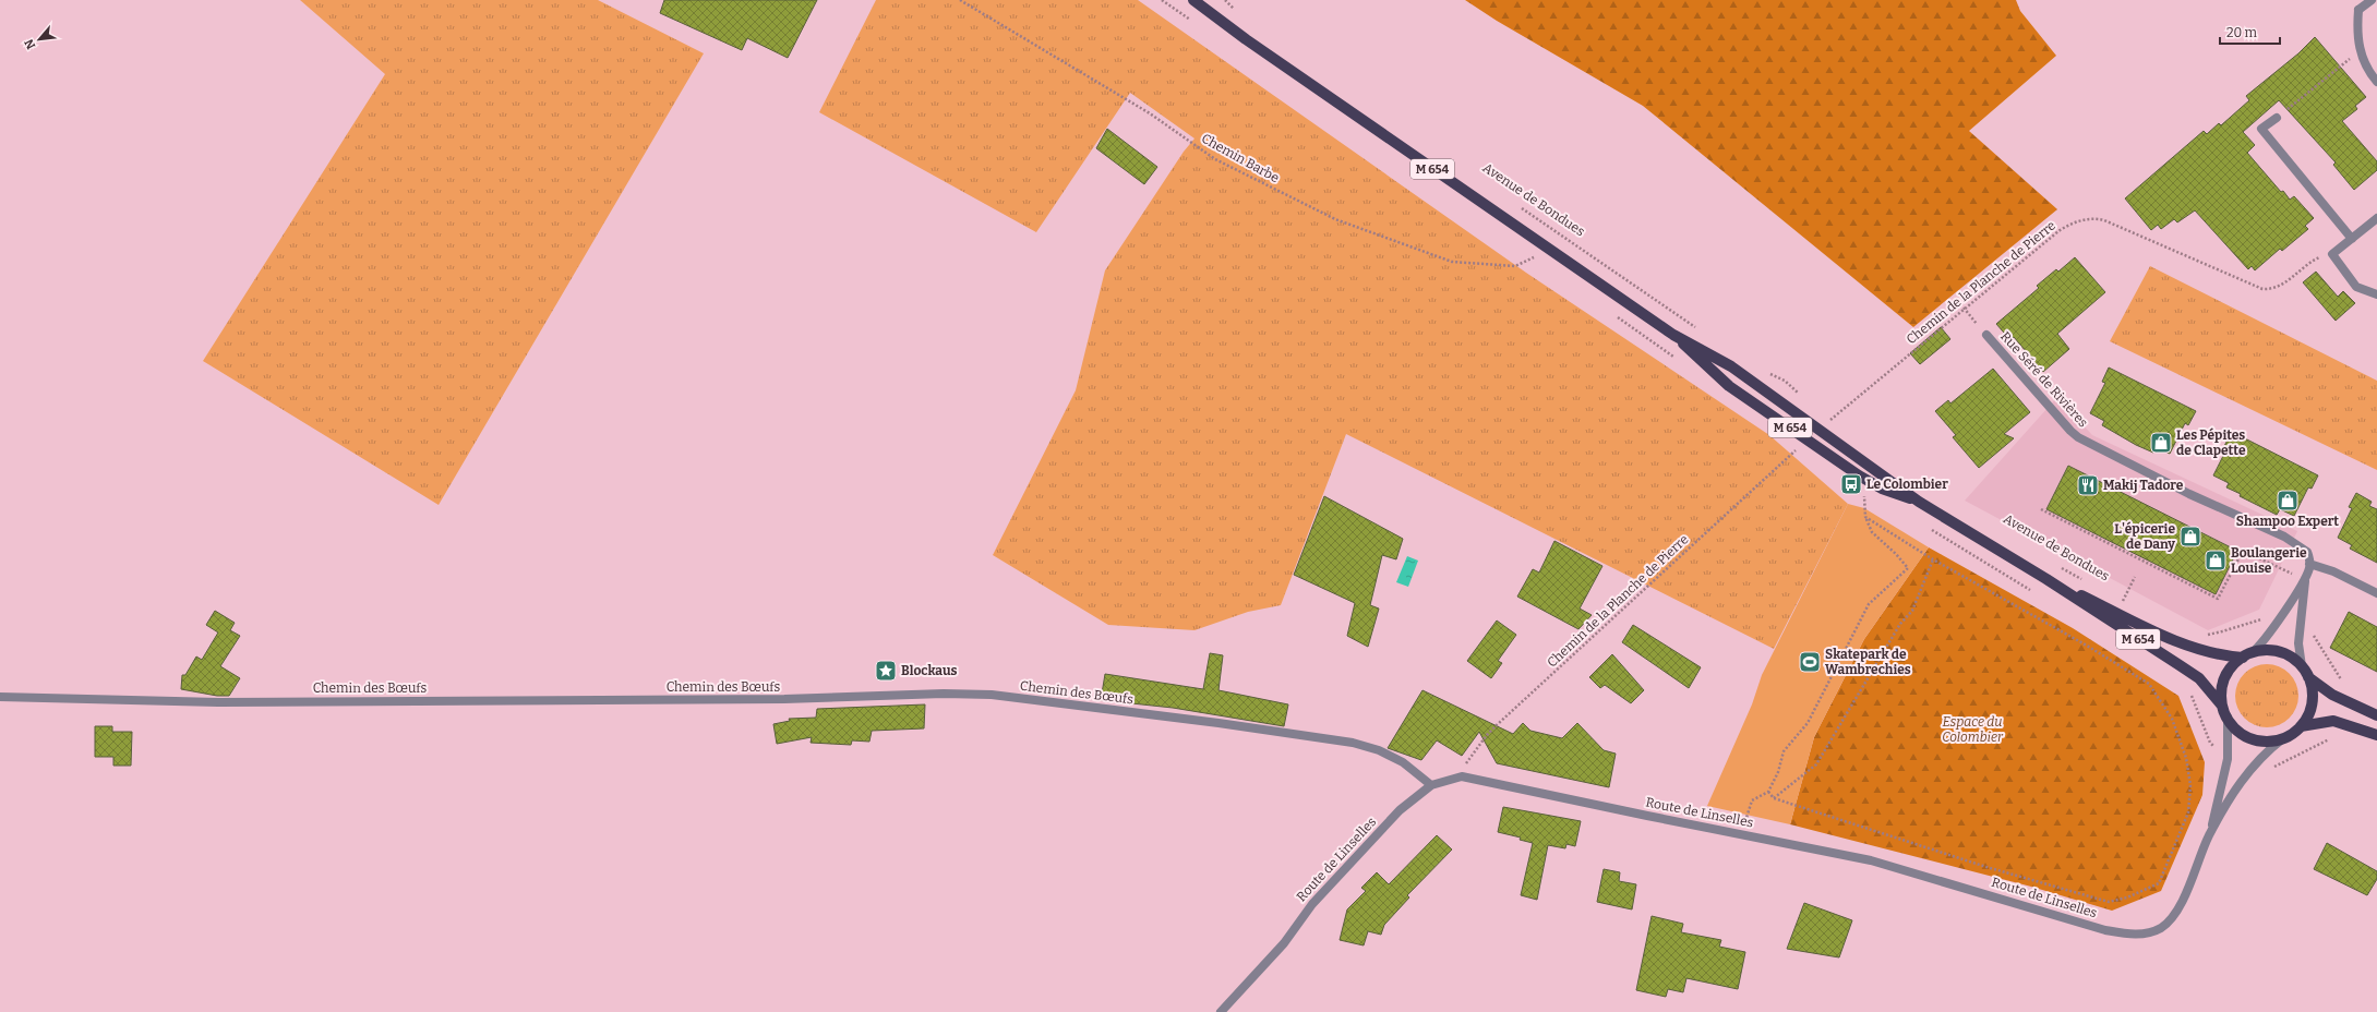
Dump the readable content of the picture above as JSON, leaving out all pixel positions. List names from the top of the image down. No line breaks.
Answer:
{"streets":{"main road":["M 654"],"street":["Rue Séré de Rivières","Chemin des Bœufs","Route de Linselles"],"path":["Chemin Barbe","Avenue de Bondues","Chemin de la Planche de Pierre"]},"crossings":[["M 654","Chemin de la Planche de Pierre"],["M 654","Route de Linselles"],["Chemin de la Planche de Pierre","Route de Linselles"],["Chemin des Bœufs","Route de Linselles"]],"parks":["Espace du Colombier"],"places":{"shop":["Les Pépites de Clapette","Shampoo Expert","L'épicerie de Dany","Boulangerie Louise"],"bus stop":["Le Colombier"],"restaurant":["Makij Tadore"],"sports":["Skatepark de Wambrechies"],"place":["Blockaus"]},"scale_bar":"20 m","north":"bottom left"}
